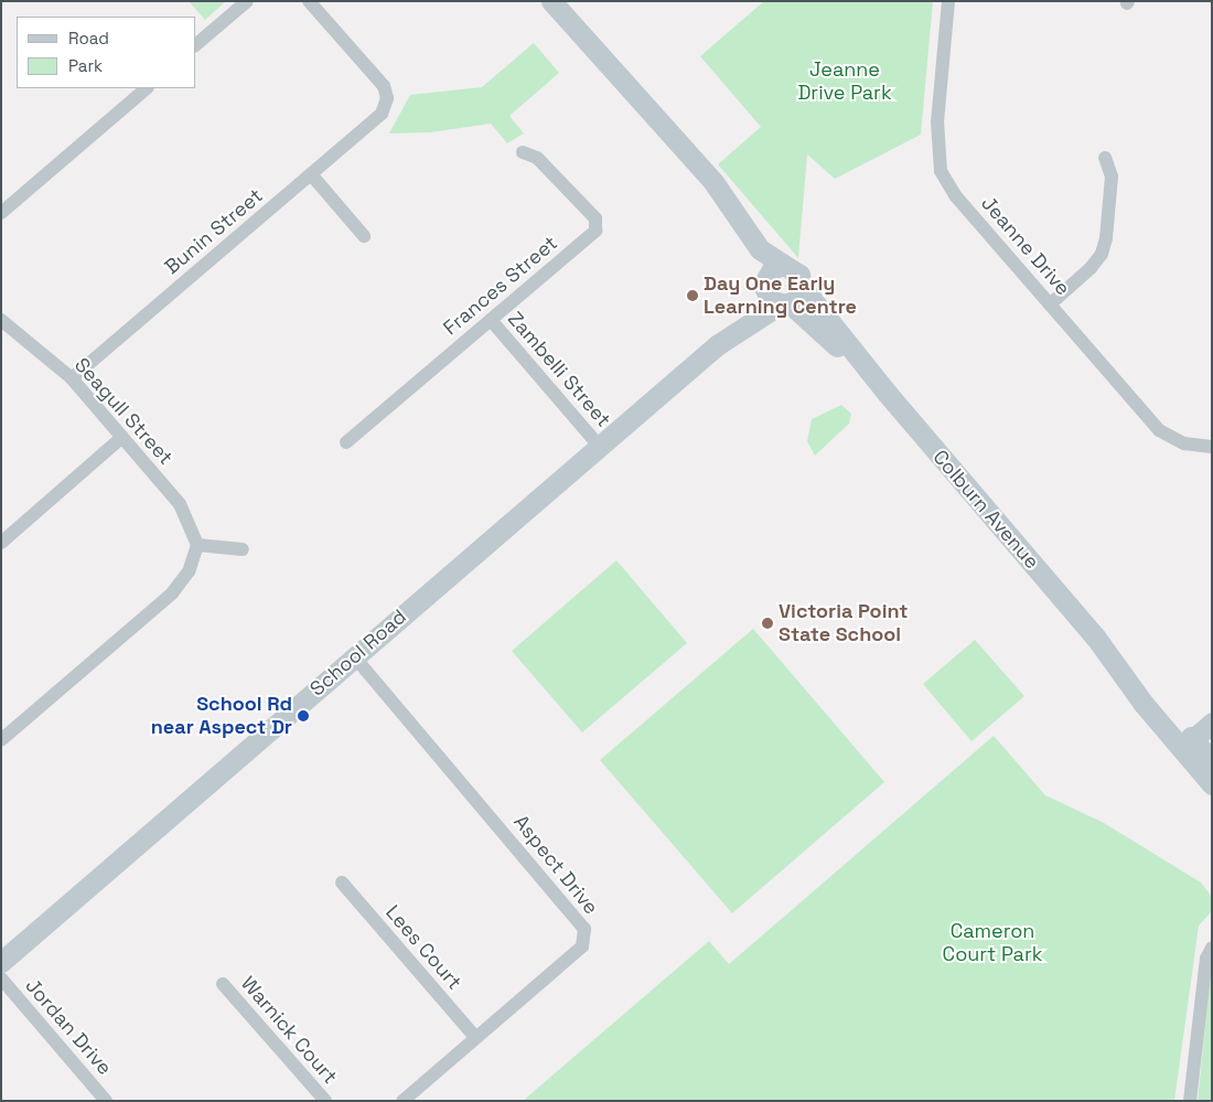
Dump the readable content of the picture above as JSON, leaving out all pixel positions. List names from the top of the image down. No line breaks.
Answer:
{"streets":{"main road":["Colburn Avenue","School Road"],"street":["Bunin Street","Jeanne Drive","Frances Street","Zambelli Street","Seagull Street","Aspect Drive","Lees Court","Jordan Drive","Warnick Court"]},"crossings":[["Bunin Street","Seagull Street"],["Frances Street","Zambelli Street"],["Zambelli Street","School Road"],["Colburn Avenue","School Road"],["School Road","Aspect Drive"],["Aspect Drive","Lees Court"]],"parks":["Jeanne Drive Park","Cameron Court Park"],"places":["Day One Early Learning Centre","Victoria Point State School","School Rd near Aspect Dr"],"legend":["Road","Park"]}
